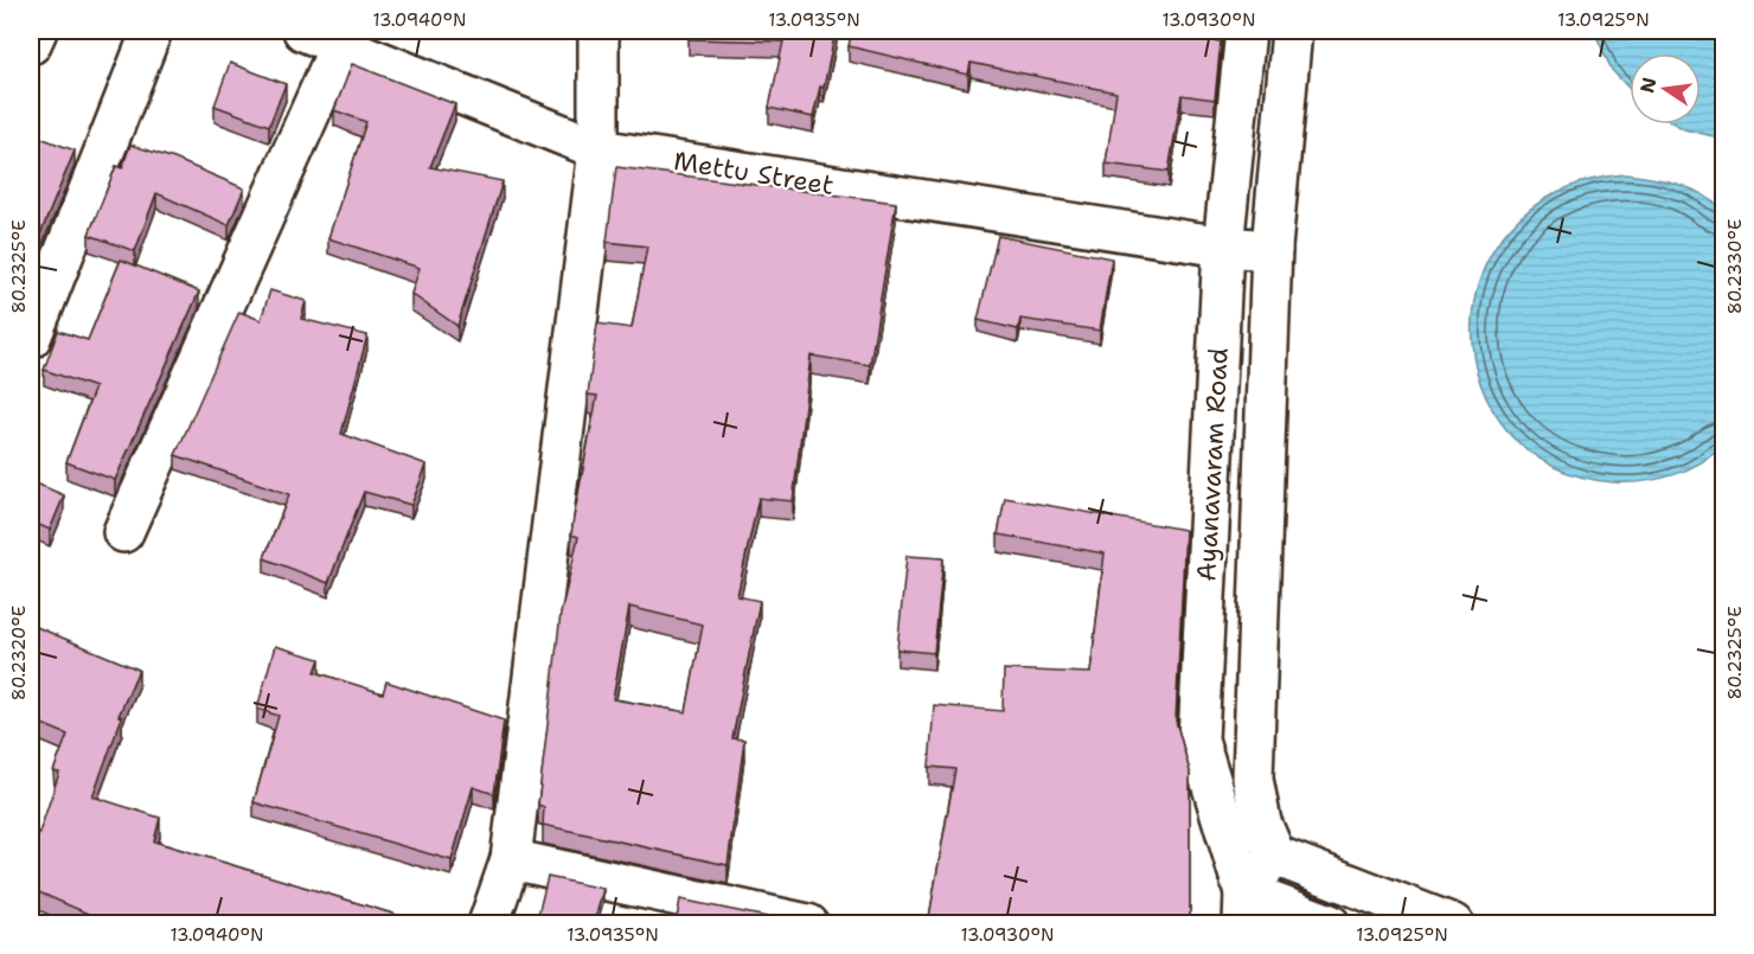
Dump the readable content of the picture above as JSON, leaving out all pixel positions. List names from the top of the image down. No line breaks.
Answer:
{"streets":{"street":["Mettu Street","Ayanavaram Road"]},"crossings":[["Mettu Street","Ayanavaram Road"]],"north":"left","coordinates":["13.0940°N","13.0935°N","13.0930°N","13.0925°N","80.2330°E","80.2325°E","80.2320°E"]}
